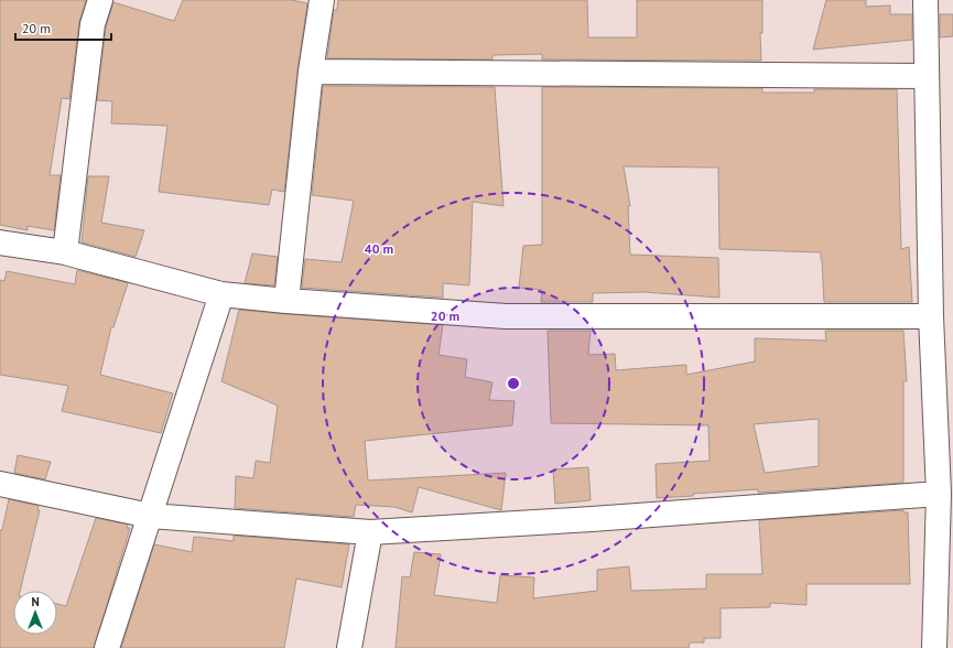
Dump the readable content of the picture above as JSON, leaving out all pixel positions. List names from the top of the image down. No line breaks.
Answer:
{"scale_bar":"20 m","north":"top","rings":["40 m","20 m"]}
